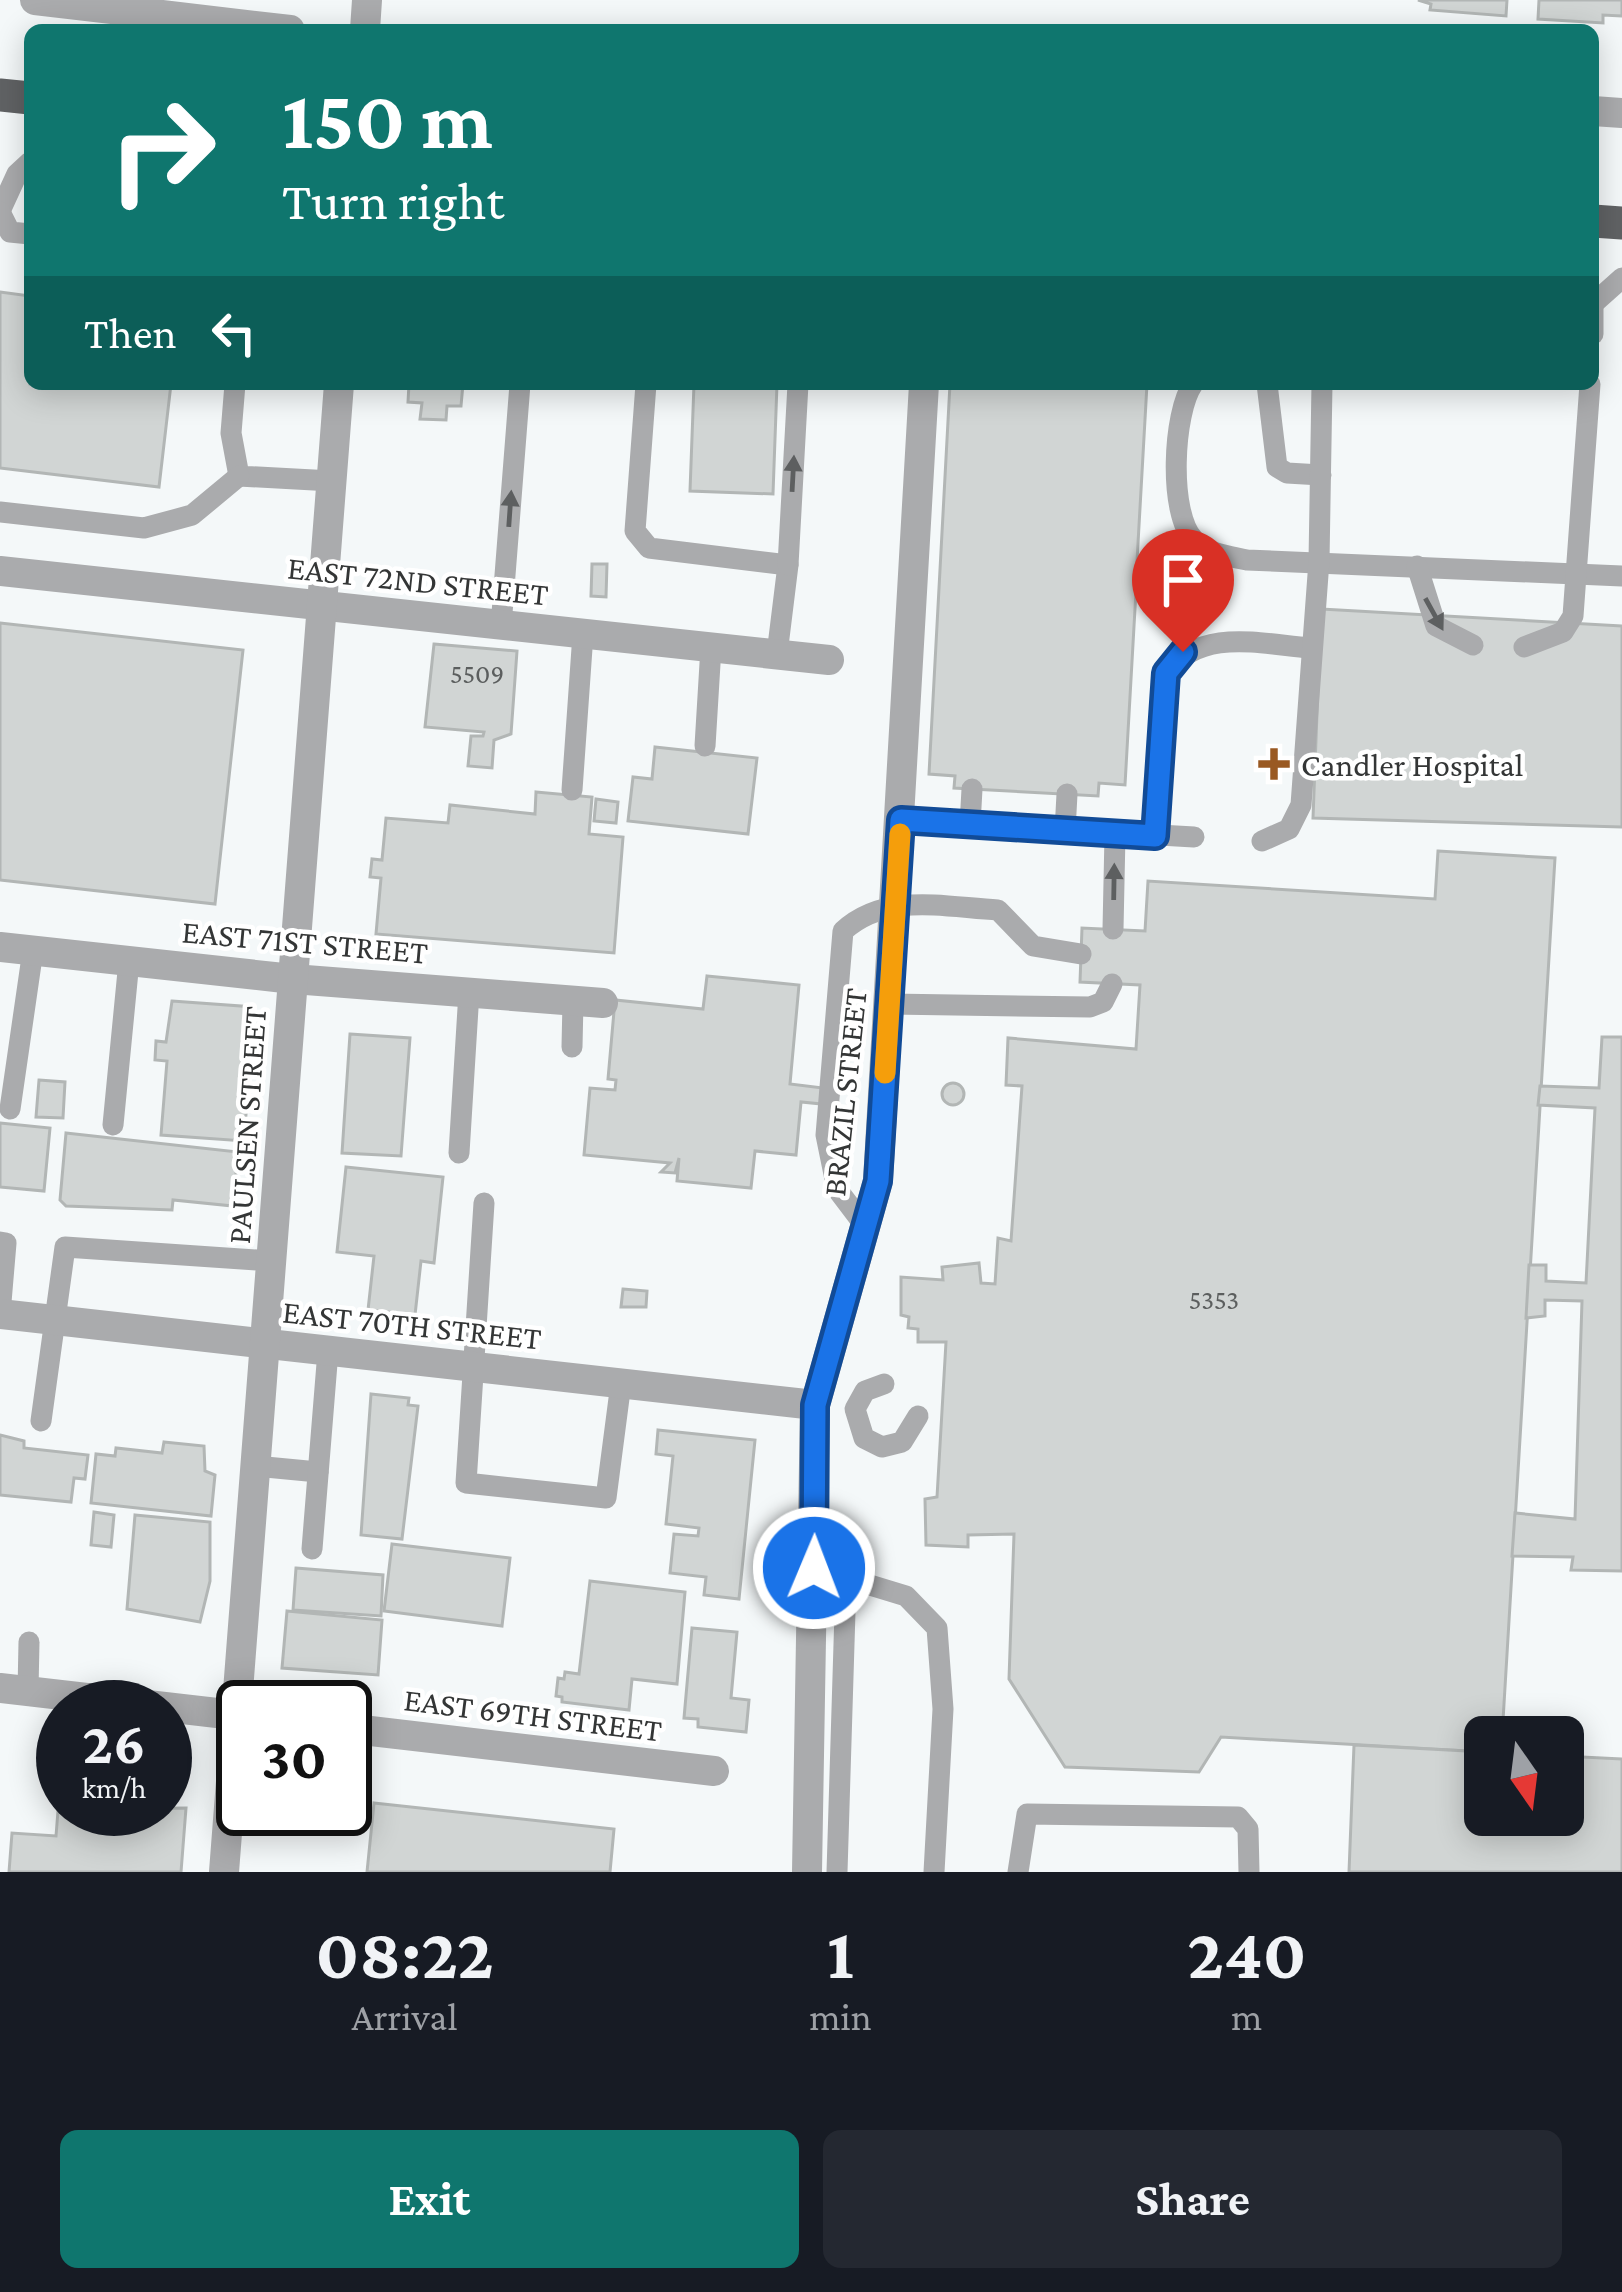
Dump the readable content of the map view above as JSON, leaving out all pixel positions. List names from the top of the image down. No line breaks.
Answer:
{"streets":{"street":["EAST 72ND STREET","EAST 71ST STREET","BRAZIL STREET","PAULSEN STREET","EAST 70TH STREET","EAST 69TH STREET"]},"crossings":[["EAST 72ND STREET","PAULSEN STREET"],["EAST 71ST STREET","PAULSEN STREET"],["BRAZIL STREET","EAST 70TH STREET"],["PAULSEN STREET","EAST 70TH STREET"]],"places":{"health":["Candler Hospital"]},"house_numbers":["5509","5353"],"north":"bottom","page":{"turn":["150 m","Turn right"],"then":"Then","speed":"26 km/h","limit":"30","eta":["08:22","Arrival","1","min","240","m"],"buttons":["Exit","Share"]}}
